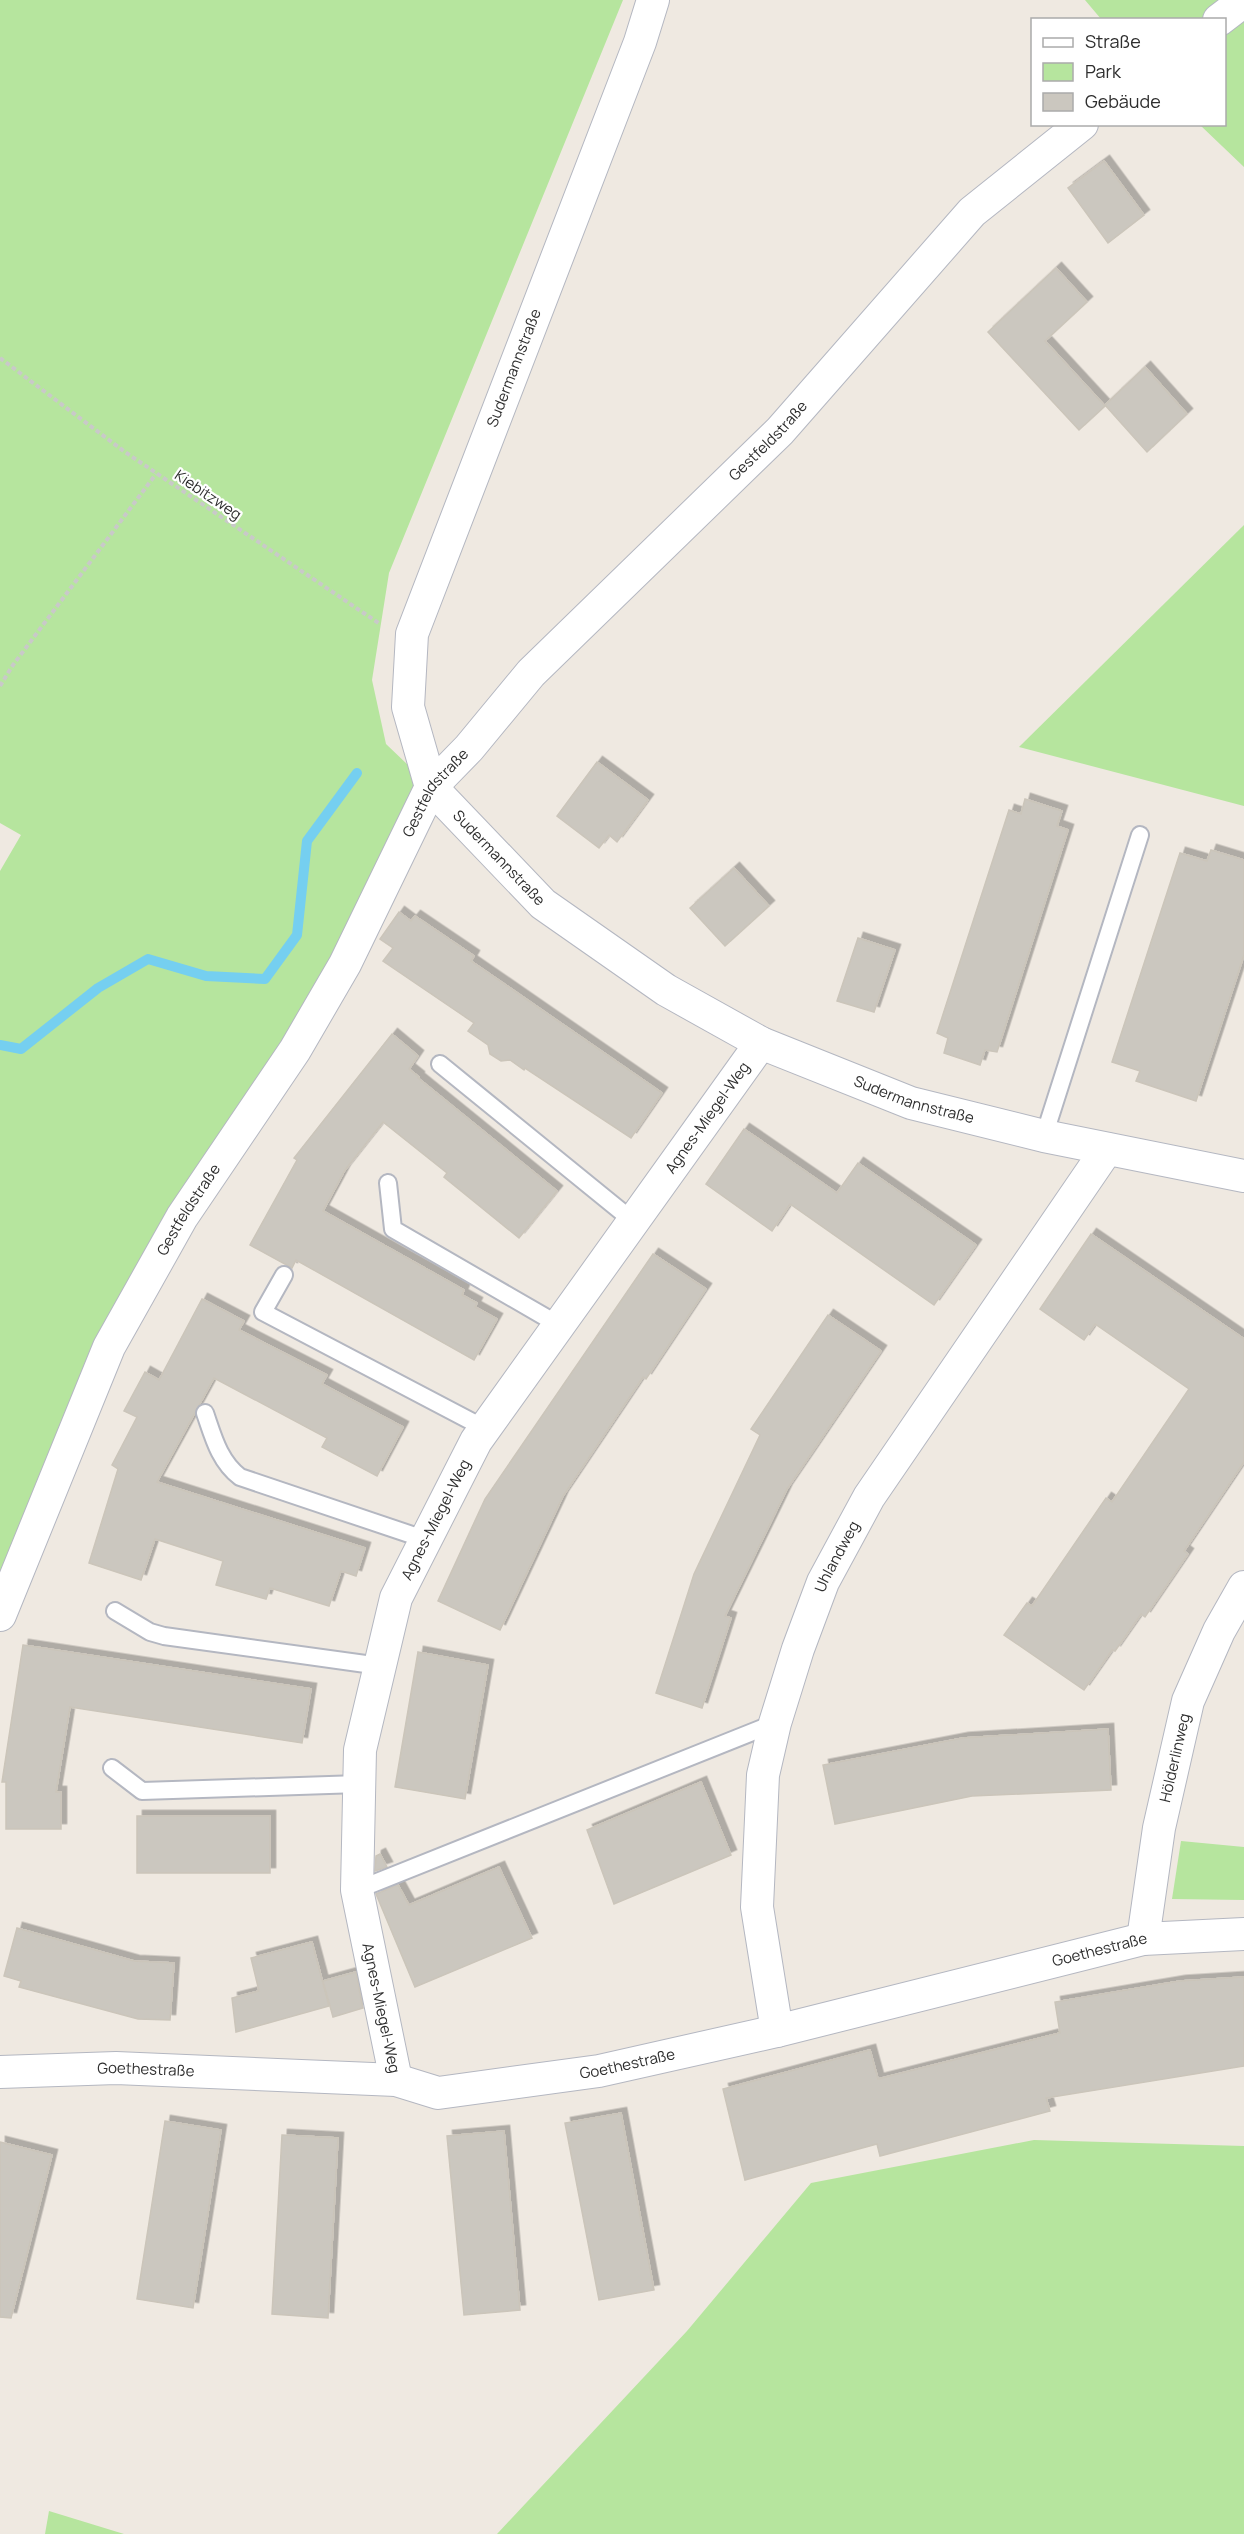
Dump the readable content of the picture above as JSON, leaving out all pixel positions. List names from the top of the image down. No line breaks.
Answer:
{"streets":{"street":["Sudermannstraße","Gestfeldstraße","Agnes-Miegel-Weg","Uhlandweg","Hölderlinweg","Goethestraße"],"path":["Kiebitzweg"]},"crossings":[["Sudermannstraße","Gestfeldstraße"],["Sudermannstraße","Kiebitzweg"],["Sudermannstraße","Agnes-Miegel-Weg"],["Sudermannstraße","Uhlandweg"],["Agnes-Miegel-Weg","Goethestraße"],["Uhlandweg","Goethestraße"],["Hölderlinweg","Goethestraße"]],"legend":["Straße","Park","Gebäude"]}
